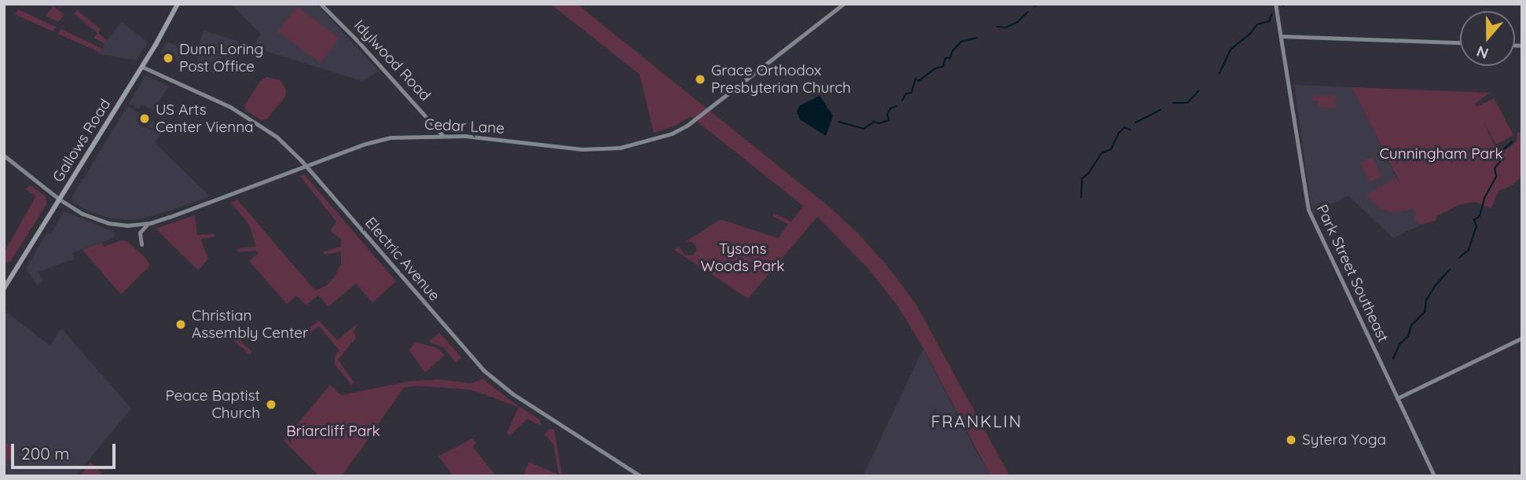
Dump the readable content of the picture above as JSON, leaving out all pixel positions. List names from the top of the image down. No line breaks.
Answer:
{"streets":{"main road":["Idylwood Road","Cedar Lane","Gallows Road","Electric Avenue","Park Street Southeast"]},"crossings":[["Idylwood Road","Cedar Lane"],["Cedar Lane","Gallows Road"],["Cedar Lane","Electric Avenue"],["Gallows Road","Electric Avenue"]],"districts":["FRANKLIN"],"parks":["Cunningham Park","Tysons Woods Park","Briarcliff Park"],"places":["Dunn Loring Post Office","Grace Orthodox Presbyterian Church","US Arts Center Vienna","Christian Assembly Center","Peace Baptist Church","Sytera Yoga"],"scale_bar":"200 m","north":"bottom"}
